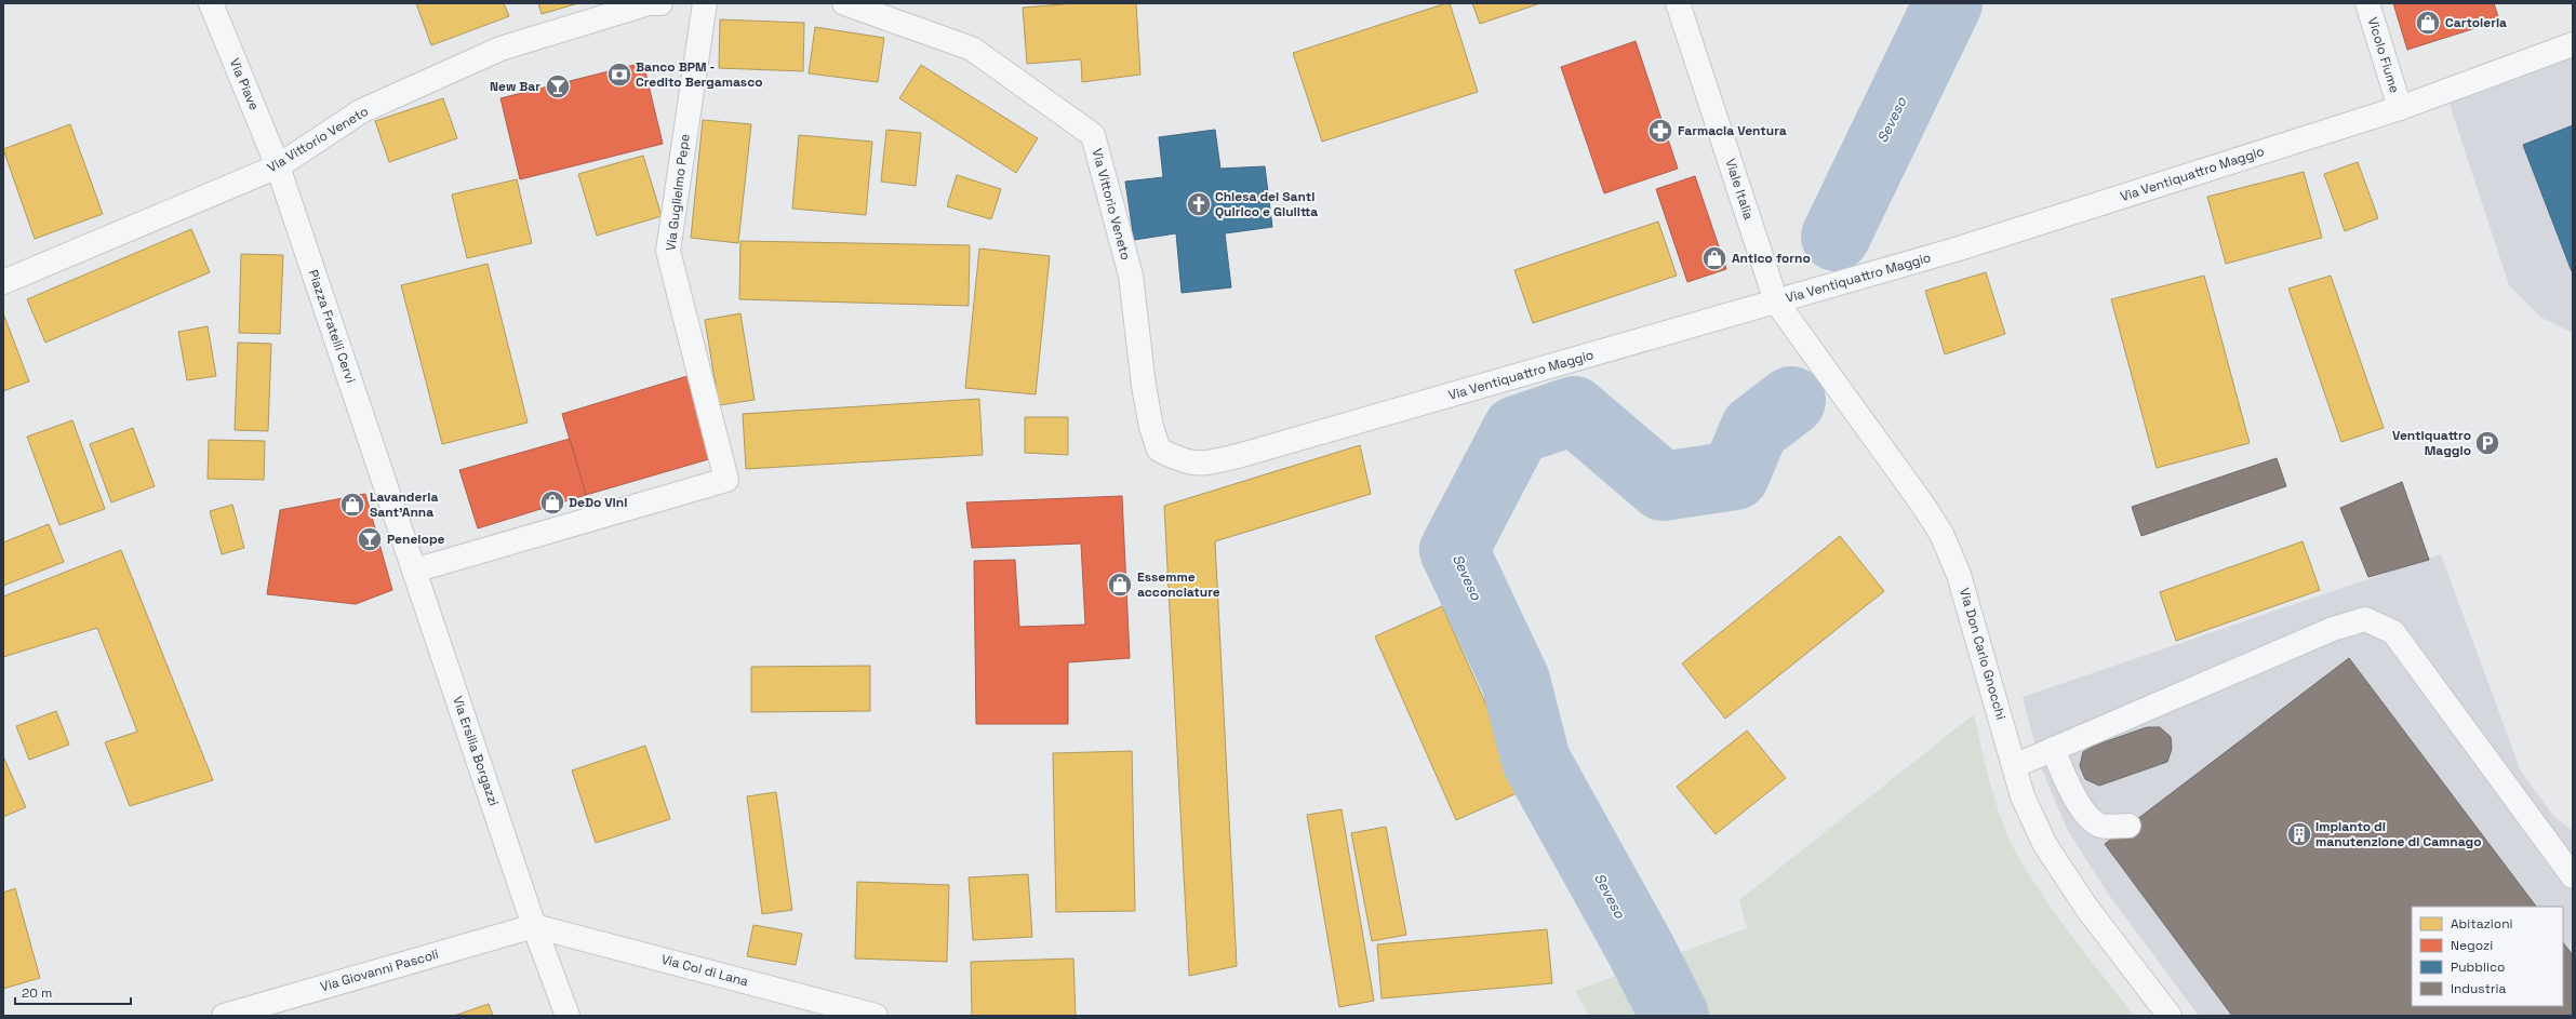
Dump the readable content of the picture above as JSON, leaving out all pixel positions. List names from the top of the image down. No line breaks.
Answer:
{"streets":{"street":["Vicolo Fiume","Via Piave","Via Vittorio Veneto","Via Ventiquattro Maggio","Viale Italia","Via Guglielmo Pepe","Piazza Fratelli Cervi","Via Don Carlo Gnocchi","Via Ersilia Borgazzi","Via Giovanni Pascoli","Via Col di Lana"]},"crossings":[["Vicolo Fiume","Via Ventiquattro Maggio"],["Via Piave","Via Vittorio Veneto"],["Via Piave","Piazza Fratelli Cervi"],["Via Vittorio Veneto","Via Ventiquattro Maggio"],["Via Vittorio Veneto","Piazza Fratelli Cervi"],["Via Ventiquattro Maggio","Viale Italia"],["Via Ventiquattro Maggio","Via Don Carlo Gnocchi"],["Viale Italia","Via Don Carlo Gnocchi"],["Via Guglielmo Pepe","Via Ersilia Borgazzi"],["Piazza Fratelli Cervi","Via Ersilia Borgazzi"],["Via Ersilia Borgazzi","Via Giovanni Pascoli"],["Via Ersilia Borgazzi","Via Col di Lana"],["Via Giovanni Pascoli","Via Col di Lana"]],"water":["Seveso"],"places":{"shop":["Cartoleria","Antico forno","DeDo Vini","Lavanderia Sant'Anna","Essemme acconciature"],"bank":["Banco BPM - Credito Bergamasco"],"bar":["New Bar","Penelope"],"pharmacy":["Farmacia Ventura"],"church":["Chiesa dei Santi Quirico e Giulitta"],"parking":["Ventiquattro Maggio"],"building":["Impianto di manutenzione di Camnago"]},"legend":["Abitazioni","Negozi","Pubblico","Industria"],"scale_bar":"20 m"}
